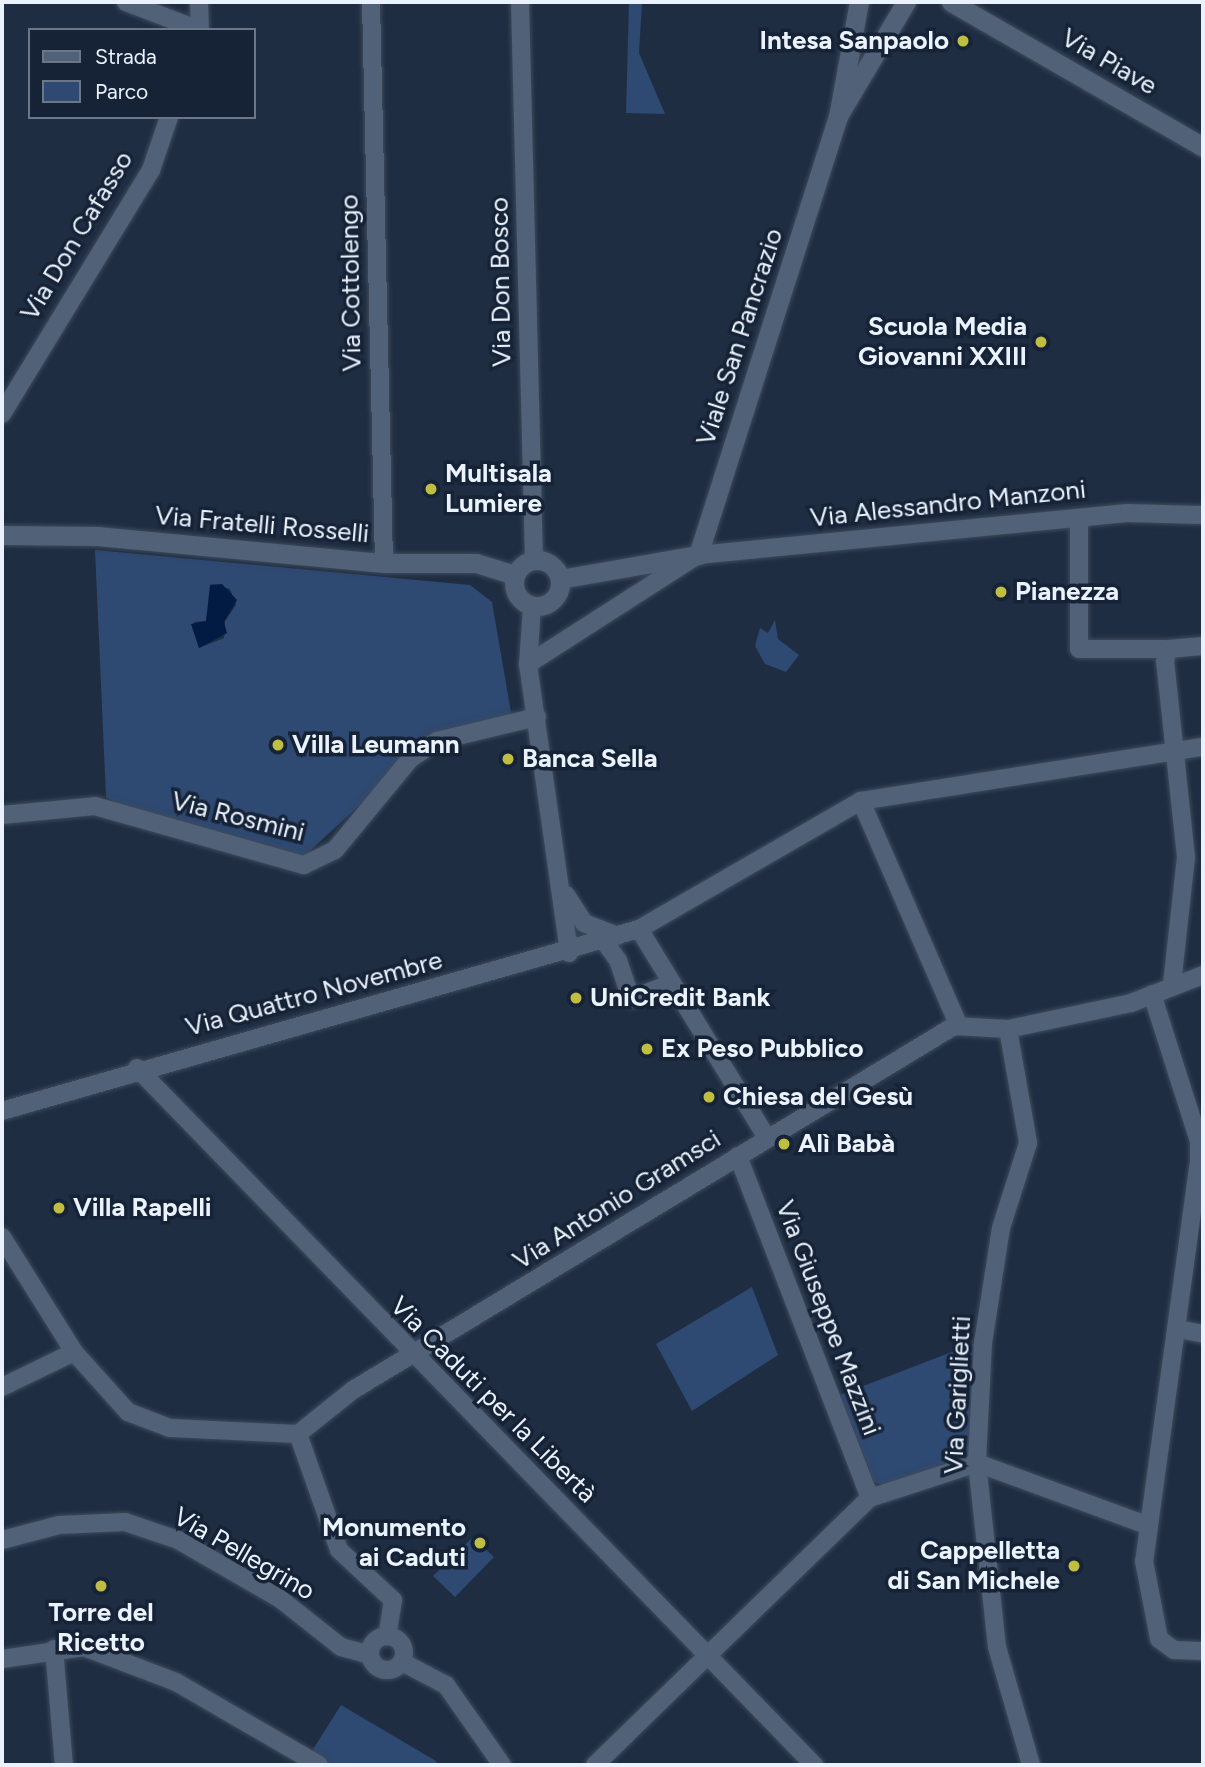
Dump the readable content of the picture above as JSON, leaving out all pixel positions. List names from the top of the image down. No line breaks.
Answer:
{"streets":{"street":["Via Piave","Via Don Cafasso","Via Don Bosco","Via Cottolengo","Viale San Pancrazio","Via Alessandro Manzoni","Via Fratelli Rosselli","Via Rosmini","Via Quattro Novembre","Via Antonio Gramsci","Via Giuseppe Mazzini","Via Gariglietti","Via Caduti per la Libertà","Via Pellegrino"]},"crossings":[["Via Don Bosco","Via Fratelli Rosselli"],["Via Cottolengo","Via Fratelli Rosselli"],["Viale San Pancrazio","Via Alessandro Manzoni"],["Via Quattro Novembre","Via Caduti per la Libertà"],["Via Antonio Gramsci","Via Giuseppe Mazzini"],["Via Antonio Gramsci","Via Caduti per la Libertà"]],"places":["Intesa Sanpaolo","Scuola Media Giovanni XXIII","Multisala Lumiere","Pianezza","Villa Leumann","Banca Sella","UniCredit Bank","Ex Peso Pubblico","Chiesa del Gesù","Alì Babà","Villa Rapelli","Monumento ai Caduti","Cappelletta di San Michele","Torre del Ricetto"],"legend":["Strada","Parco"]}
